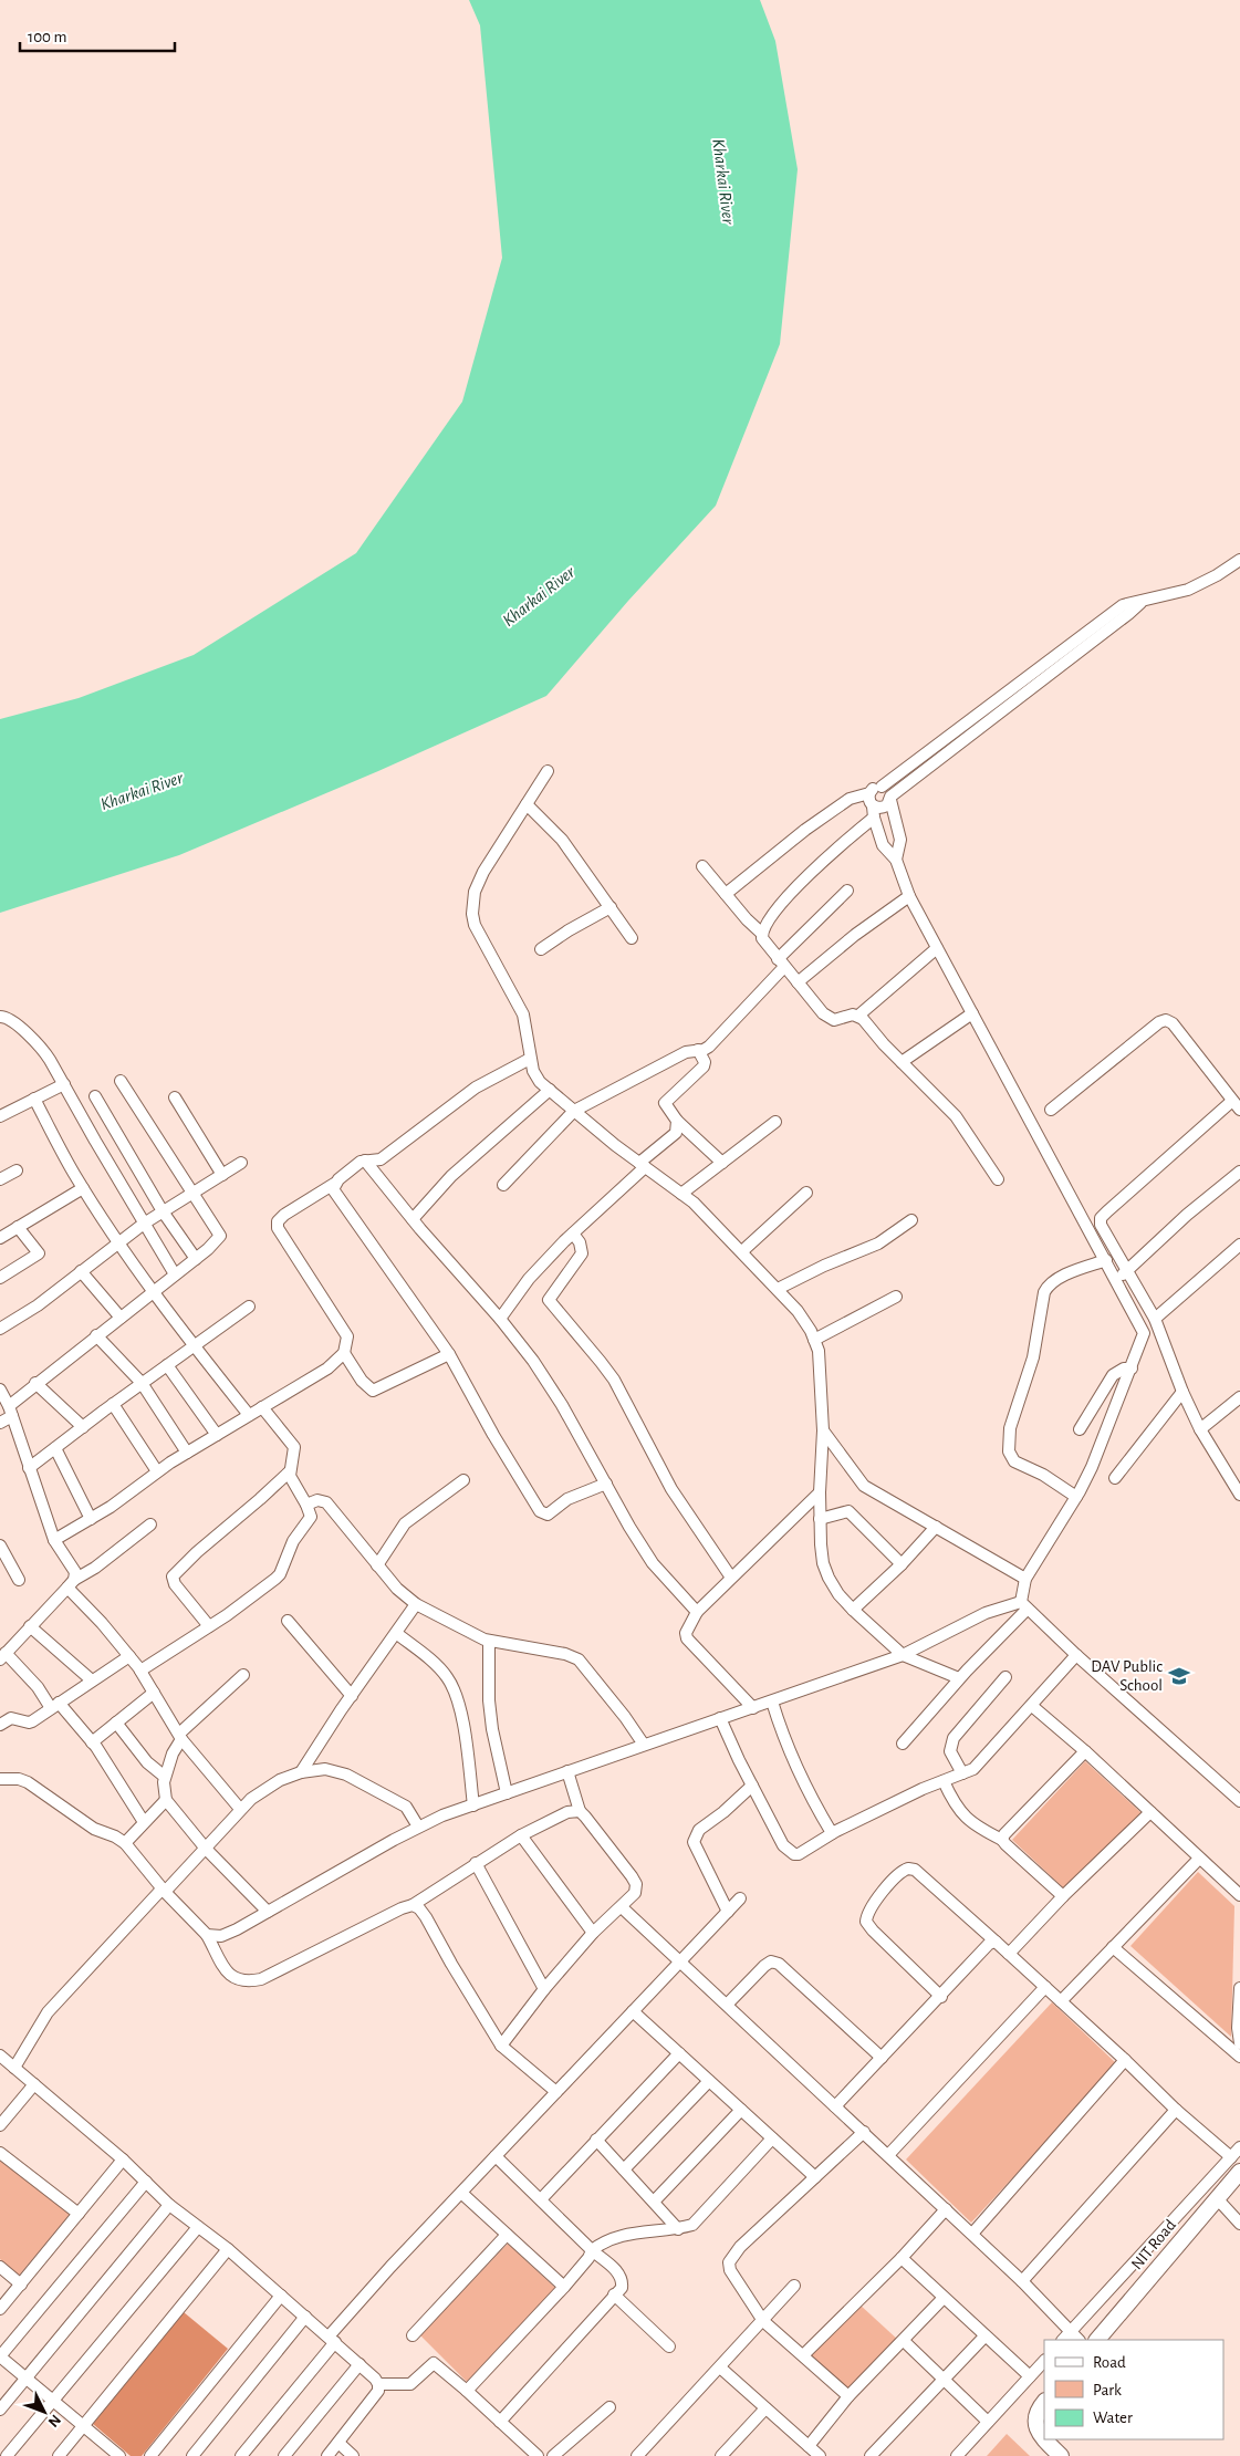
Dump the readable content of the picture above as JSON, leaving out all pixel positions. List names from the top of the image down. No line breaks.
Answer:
{"streets":{"main road":["NIT Road"]},"water":["Kharkai River"],"places":{"school or university":["DAV Public School"]},"legend":["Road","Park","Water"],"scale_bar":"100 m","north":"bottom right"}
